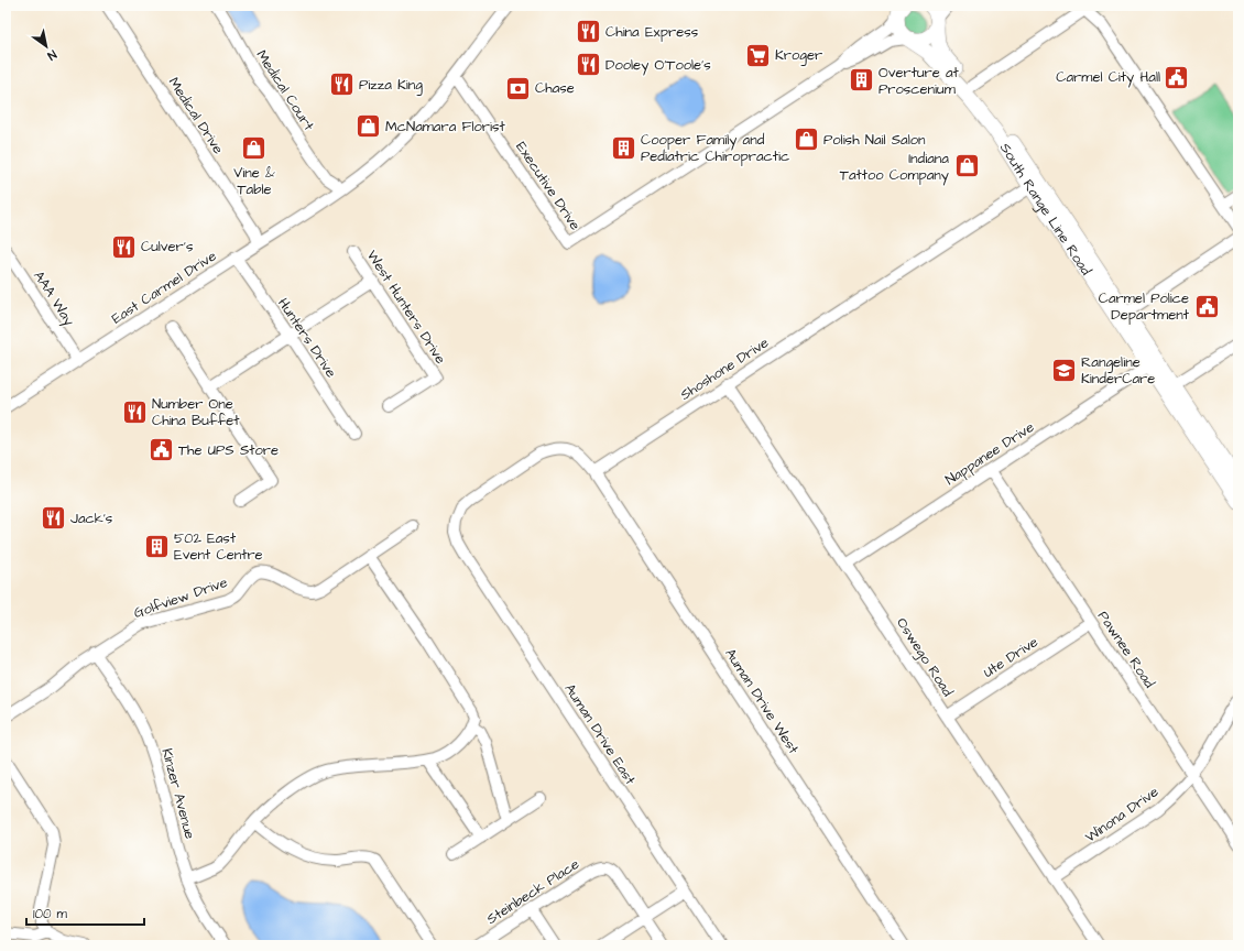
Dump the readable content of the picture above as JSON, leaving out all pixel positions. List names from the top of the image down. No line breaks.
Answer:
{"streets":{"main road":["South Range Line Road"],"street":["Medical Court","Medical Drive","Executive Drive","East Carmel Drive","AAA Way","West Hunters Drive","Hunters Drive","Shoshone Drive","Nappanee Drive","Golfview Drive","Pawnee Road","Oswego Road","Ute Drive","Auman Drive West","Auman Drive East","Kinzer Avenue","Winona Drive","Steinbeck Place"]},"crossings":[["Medical Court","East Carmel Drive"],["Medical Drive","East Carmel Drive"],["Executive Drive","South Range Line Road"],["Executive Drive","East Carmel Drive"],["South Range Line Road","Shoshone Drive"],["South Range Line Road","Nappanee Drive"],["East Carmel Drive","AAA Way"],["East Carmel Drive","Hunters Drive"],["Shoshone Drive","Oswego Road"],["Shoshone Drive","Auman Drive West"],["Shoshone Drive","Auman Drive East"],["Nappanee Drive","Pawnee Road"],["Nappanee Drive","Oswego Road"],["Golfview Drive","Kinzer Avenue"],["Pawnee Road","Ute Drive"],["Pawnee Road","Winona Drive"],["Oswego Road","Ute Drive"],["Oswego Road","Winona Drive"],["Auman Drive West","Auman Drive East"]],"places":{"restaurant":["China Express","Dooley O'Toole's","Pizza King","Culver's","Number One China Buffet","Jack's"],"supermarket":["Kroger"],"public building":["Carmel City Hall","Carmel Police Department","The UPS Store"],"building":["Overture at Proscenium","Cooper Family and Pediatric Chiropractic","502 East Event Centre"],"bank":["Chase"],"shop":["McNamara Florist","Polish Nail Salon","Vine & Table","Indiana Tattoo Company"],"school or university":["Rangeline KinderCare"]},"scale_bar":"100 m","north":"bottom right"}
